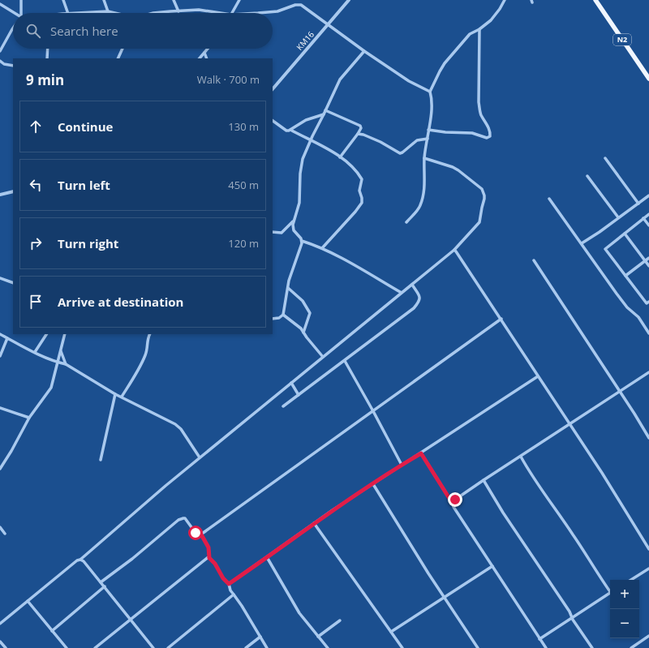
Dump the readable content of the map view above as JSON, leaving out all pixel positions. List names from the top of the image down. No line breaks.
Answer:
{"streets":{"main road":["N2"],"street":["KM16"]},"page":{"search":"Search here","heading":["9 min","Walk · 700 m"],"list":[["Continue","130 m"],["Turn left","450 m"],["Turn right","120 m"],"Arrive at destination"],"map_buttons":["+","−"]}}
